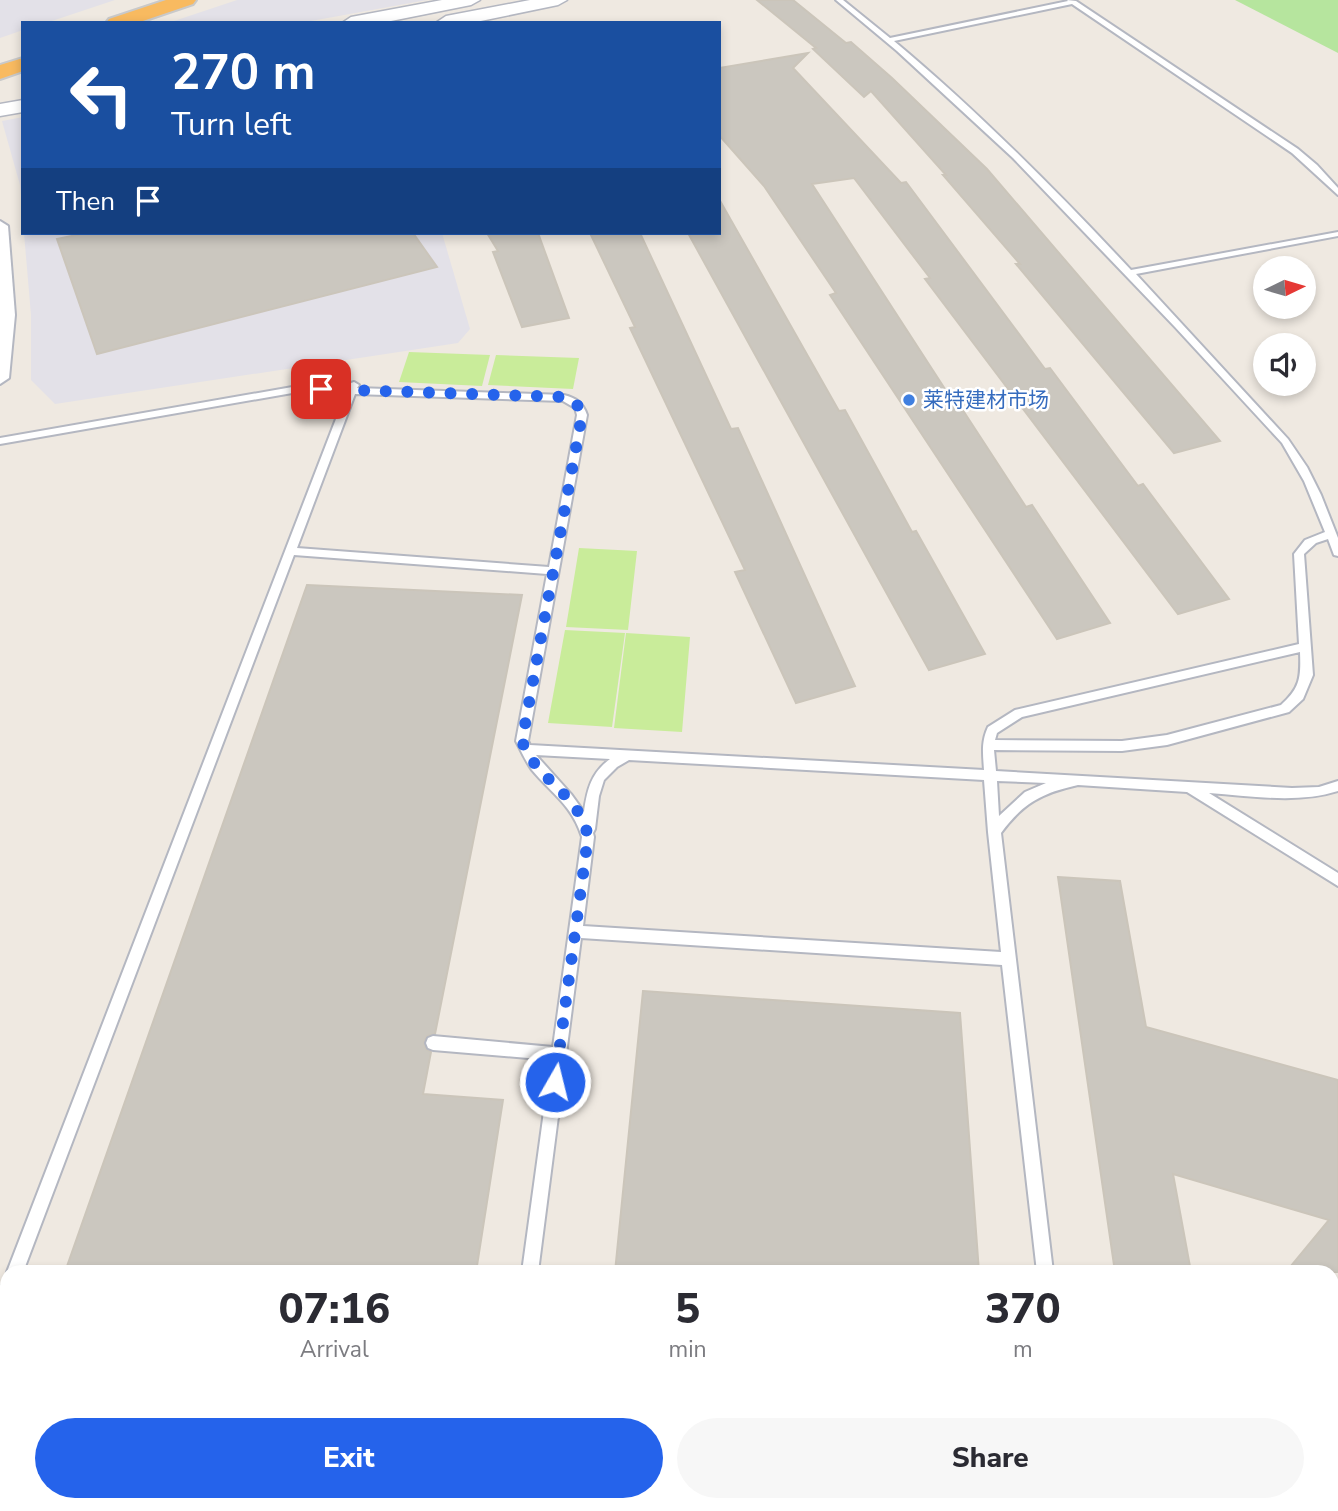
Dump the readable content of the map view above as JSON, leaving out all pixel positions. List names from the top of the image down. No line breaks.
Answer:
{"places":["莱特建材市场"],"north":"right","page":{"turn":["270 m","Turn left"],"then":"Then","eta":["07:16","Arrival","5","min","370","m"],"buttons":["Exit","Share"]}}
